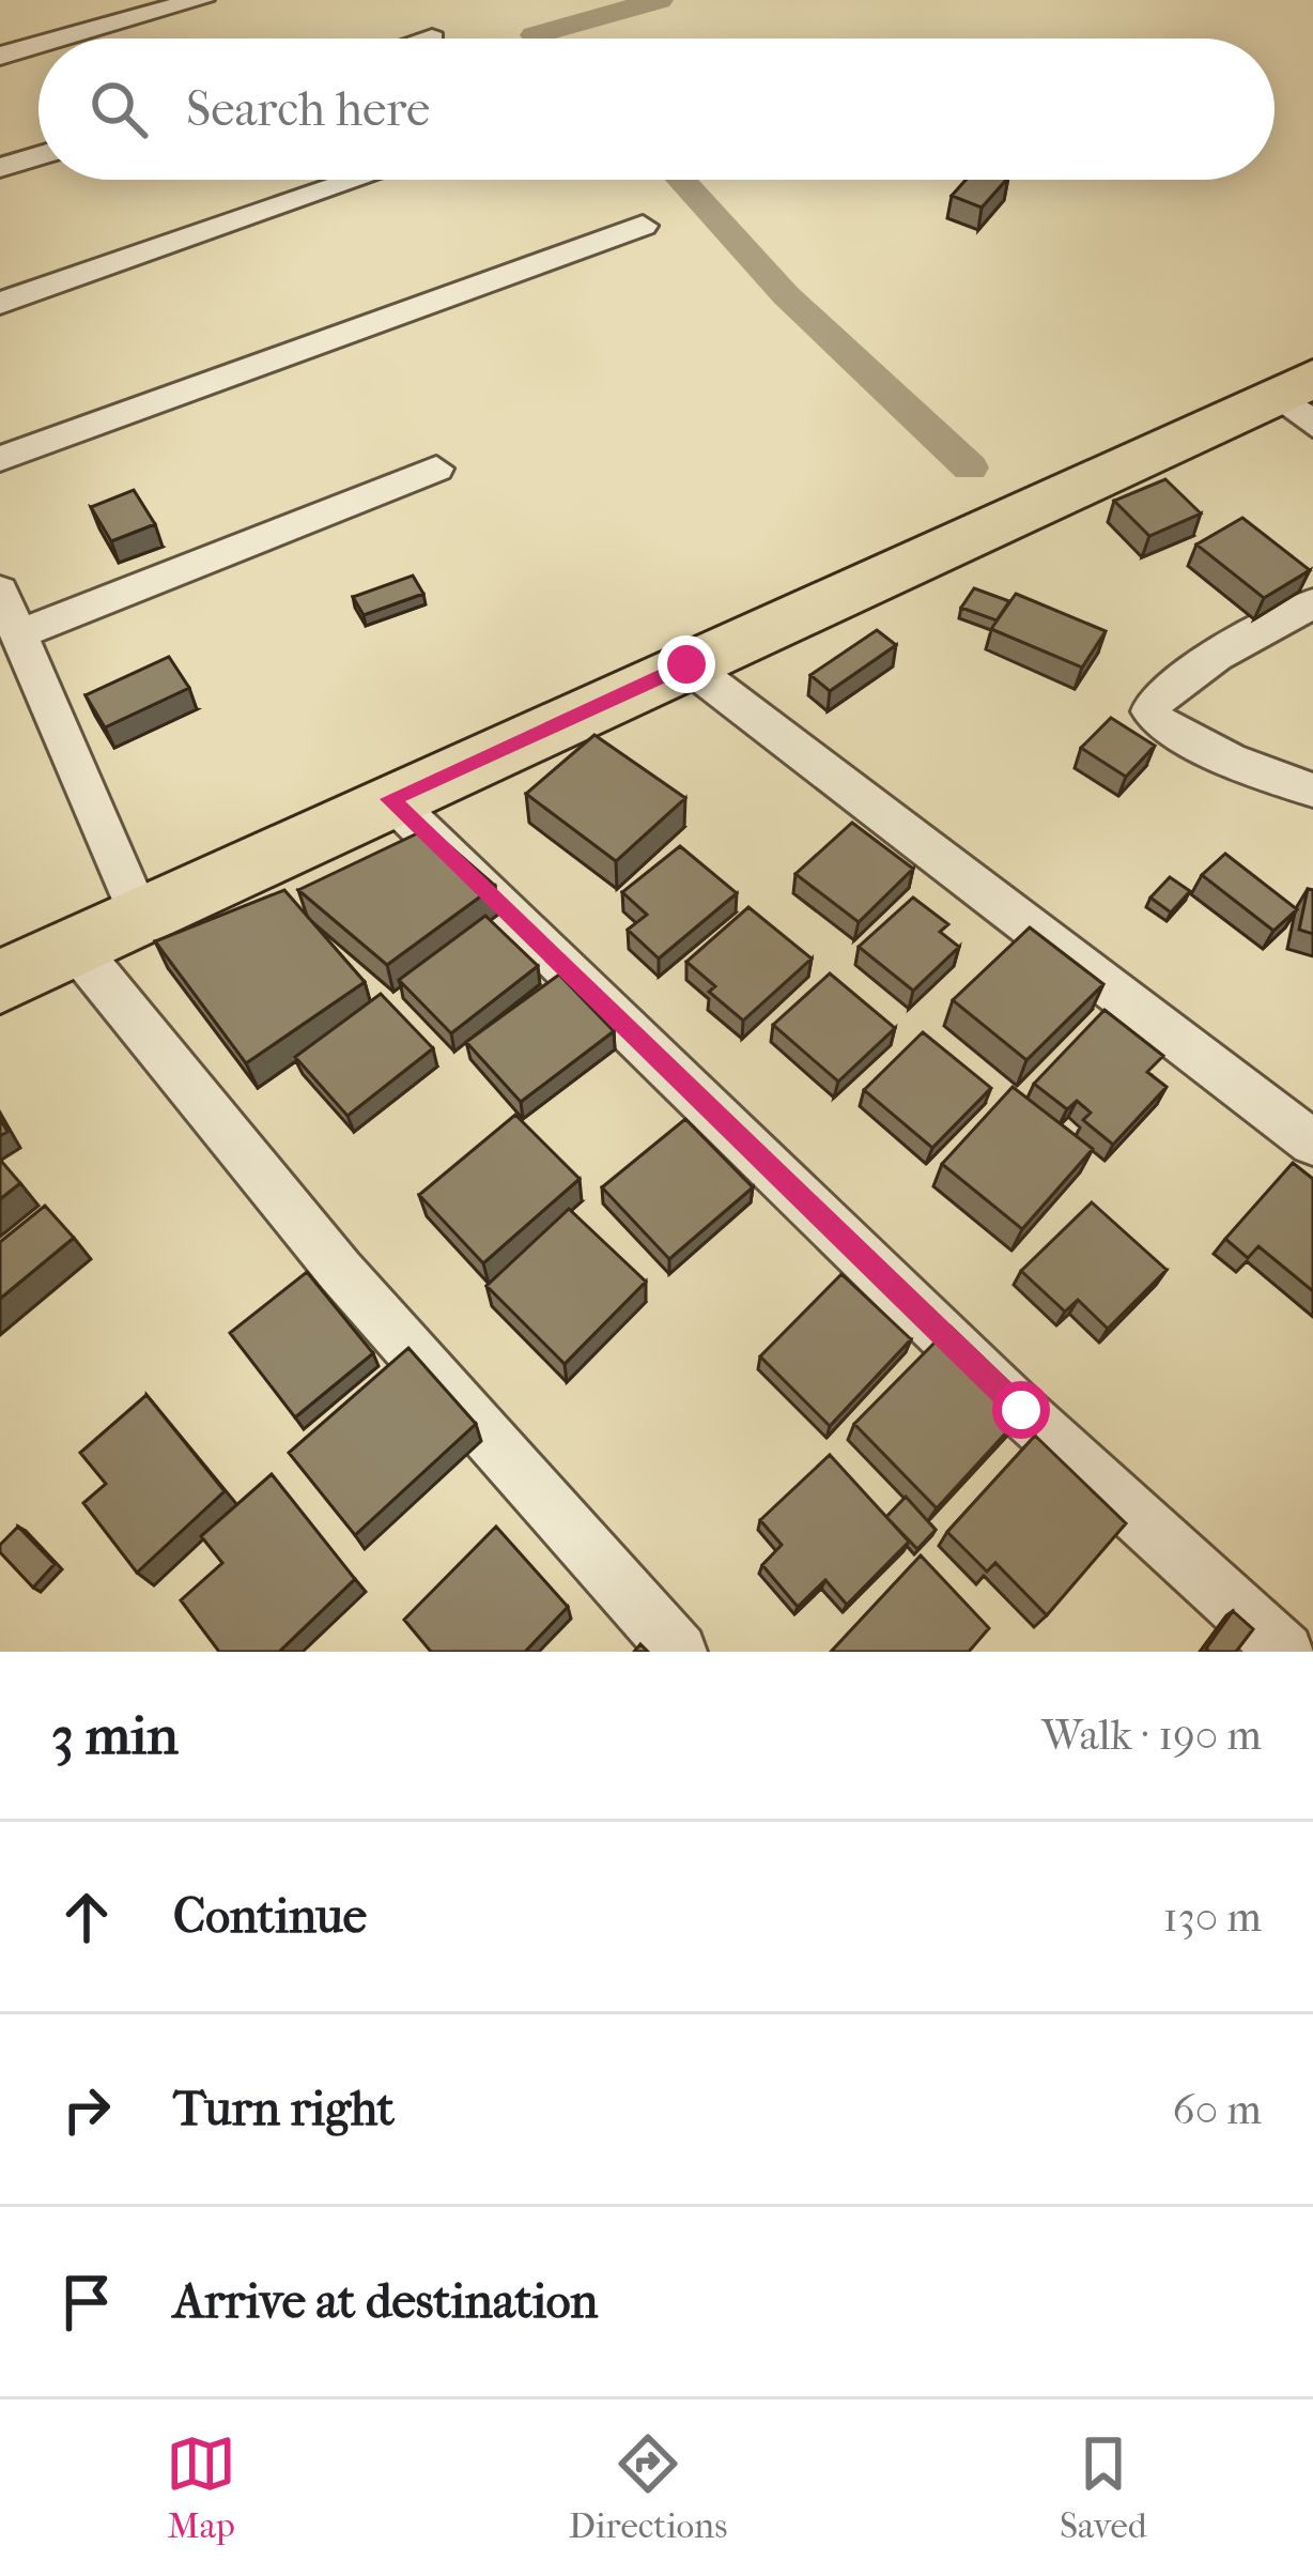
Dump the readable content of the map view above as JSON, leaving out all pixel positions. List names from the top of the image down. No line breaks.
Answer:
{"page":{"search":"Search here","heading":["3 min","Walk · 190 m"],"list":[["Continue","130 m"],["Turn right","60 m"],"Arrive at destination"],"nav":["Map","Directions","Saved"]}}
